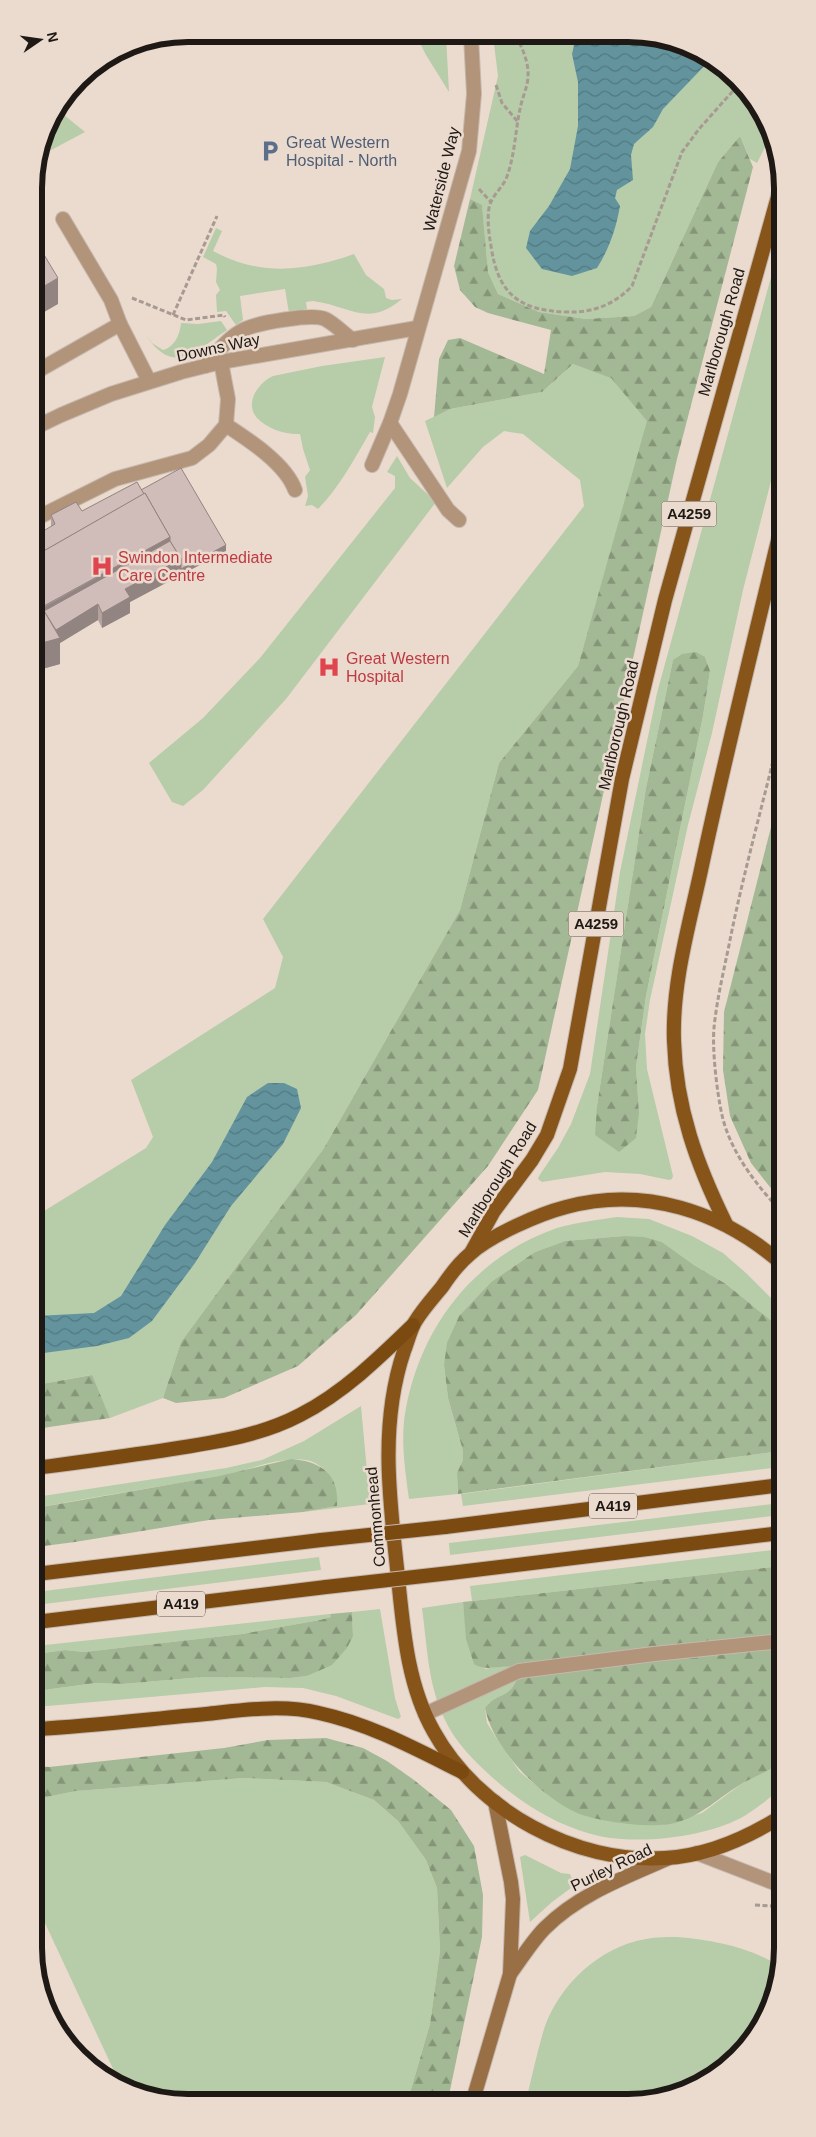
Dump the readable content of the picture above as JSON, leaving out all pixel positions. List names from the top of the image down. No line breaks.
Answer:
{"streets":{"highway":["A419"],"main road":["Marlborough Road","A4259","Commonhead","Purley Road"],"street":["Waterside Way","Downs Way"]},"crossings":[["Waterside Way","Downs Way"],["Marlborough Road","Commonhead"],["Commonhead","Purley Road"]],"places":{"parking":["Great Western Hospital - North"],"hospital":["Swindon Intermediate Care Centre","Great Western Hospital"]},"north":"right"}
